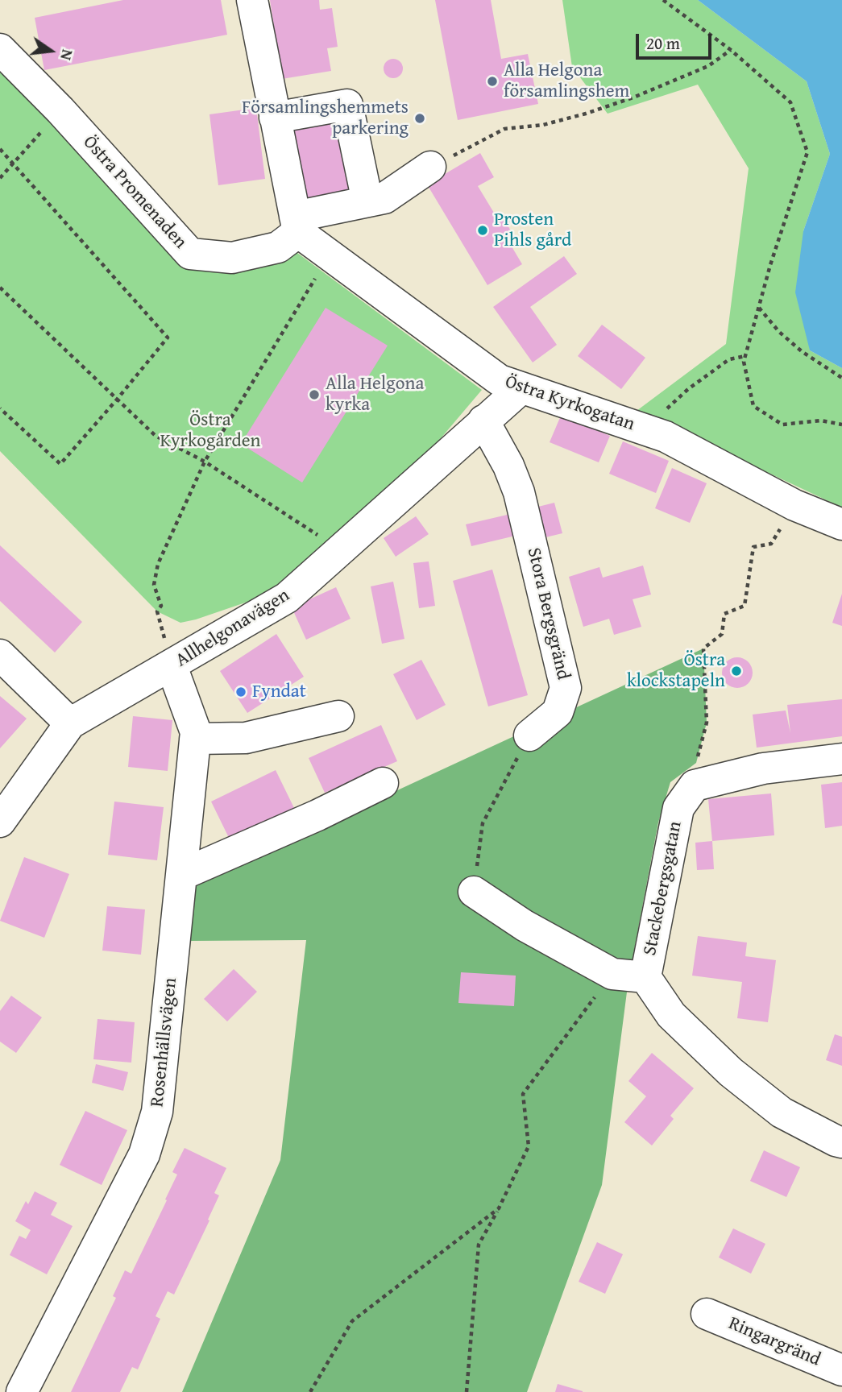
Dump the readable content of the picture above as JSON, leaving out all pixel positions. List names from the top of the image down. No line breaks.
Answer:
{"streets":{"street":["Östra Promenaden","Östra Kyrkogatan","Stora Bergsgränd","Allhelgonavägen","Stackebergsgatan","Rosenhällsvägen","Ringargränd"]},"crossings":[["Östra Promenaden","Östra Kyrkogatan"],["Östra Kyrkogatan","Allhelgonavägen"],["Stora Bergsgränd","Allhelgonavägen"],["Allhelgonavägen","Rosenhällsvägen"]],"parks":["Östra Kyrkogården"],"places":["Alla Helgona församlingshem","Församlingshemmets parkering","Prosten Pihls gård","Alla Helgona kyrka","Östra klockstapeln","Fyndat"],"scale_bar":"20 m","north":"right"}
